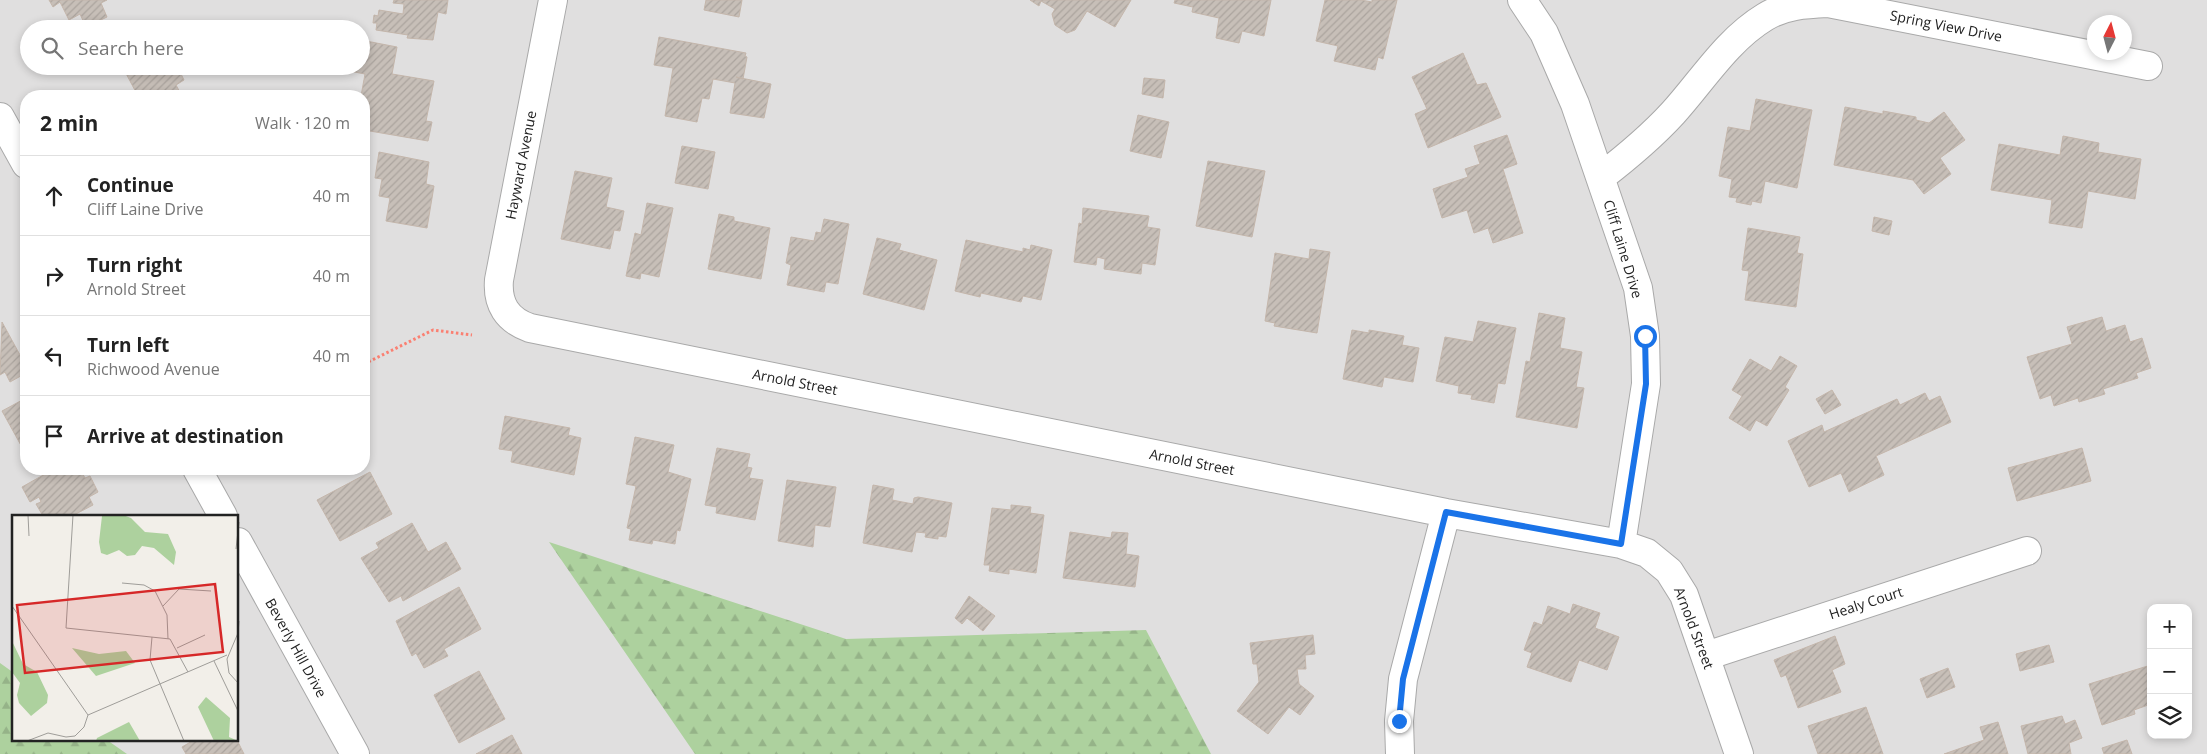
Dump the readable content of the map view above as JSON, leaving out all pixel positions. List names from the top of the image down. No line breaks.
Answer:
{"streets":{"street":["Spring View Drive","Hayward Avenue","Cliff Laine Drive","Arnold Street","Healy Court","Beverly Hill Drive"]},"crossings":[["Spring View Drive","Cliff Laine Drive"],["Hayward Avenue","Arnold Street"],["Cliff Laine Drive","Arnold Street"],["Arnold Street","Healy Court"]],"north":"top","page":{"search":"Search here","heading":["2 min","Walk · 120 m"],"list":[["Continue","Cliff Laine Drive","40 m"],["Turn right","Arnold Street","40 m"],["Turn left","Richwood Avenue","40 m"],"Arrive at destination"],"map_buttons":["+","−"]}}
